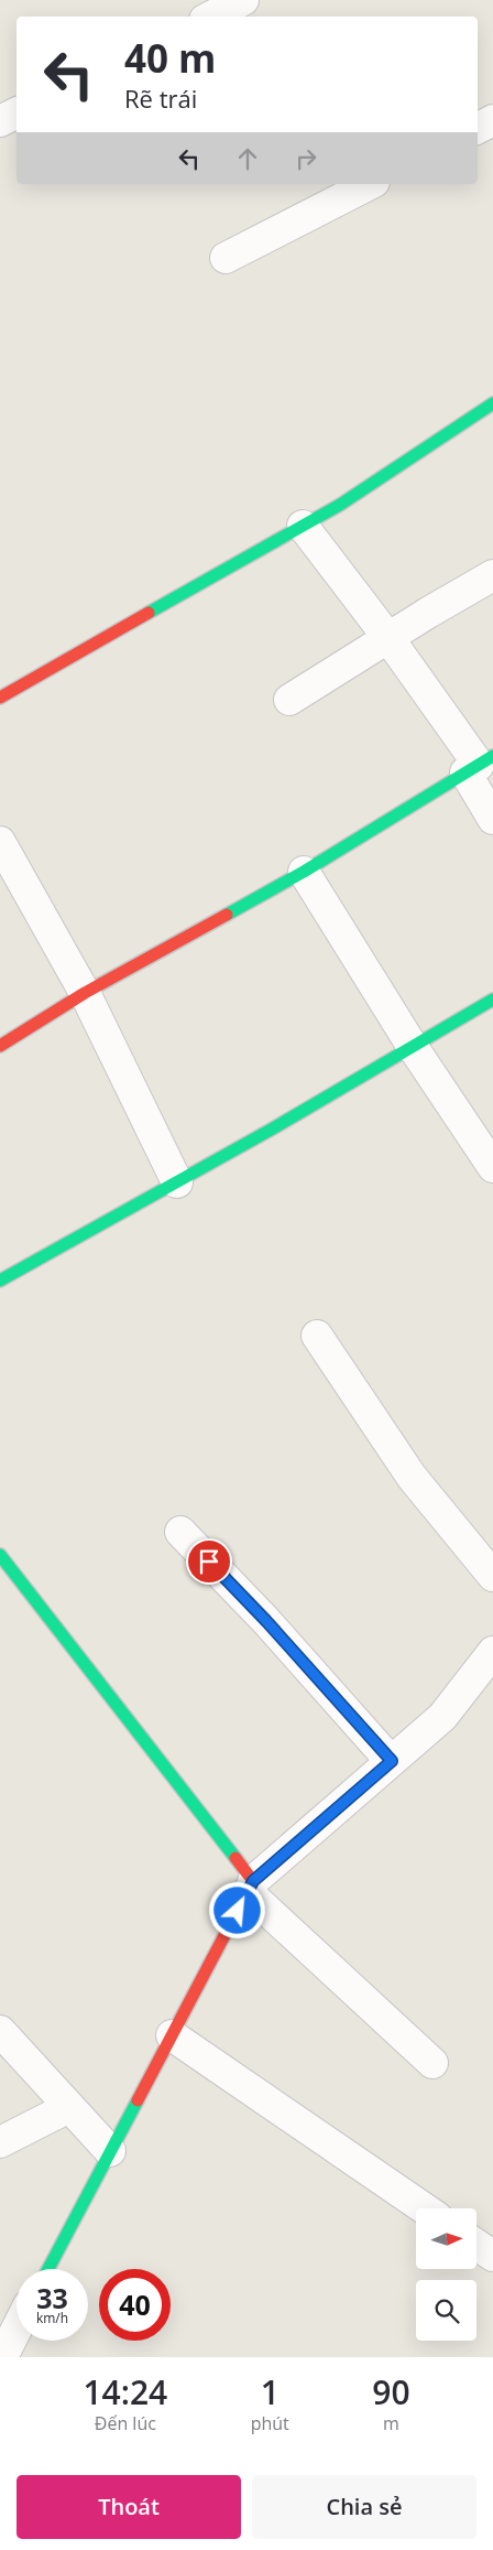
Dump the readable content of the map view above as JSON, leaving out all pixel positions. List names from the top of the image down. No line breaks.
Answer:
{"north":"right","page":{"turn":["40 m","Rẽ trái"],"speed":"33 km/h","limit":"40","eta":["14:24","Đến lúc","1","phút","90","m"],"buttons":["Thoát","Chia sẻ"]}}
